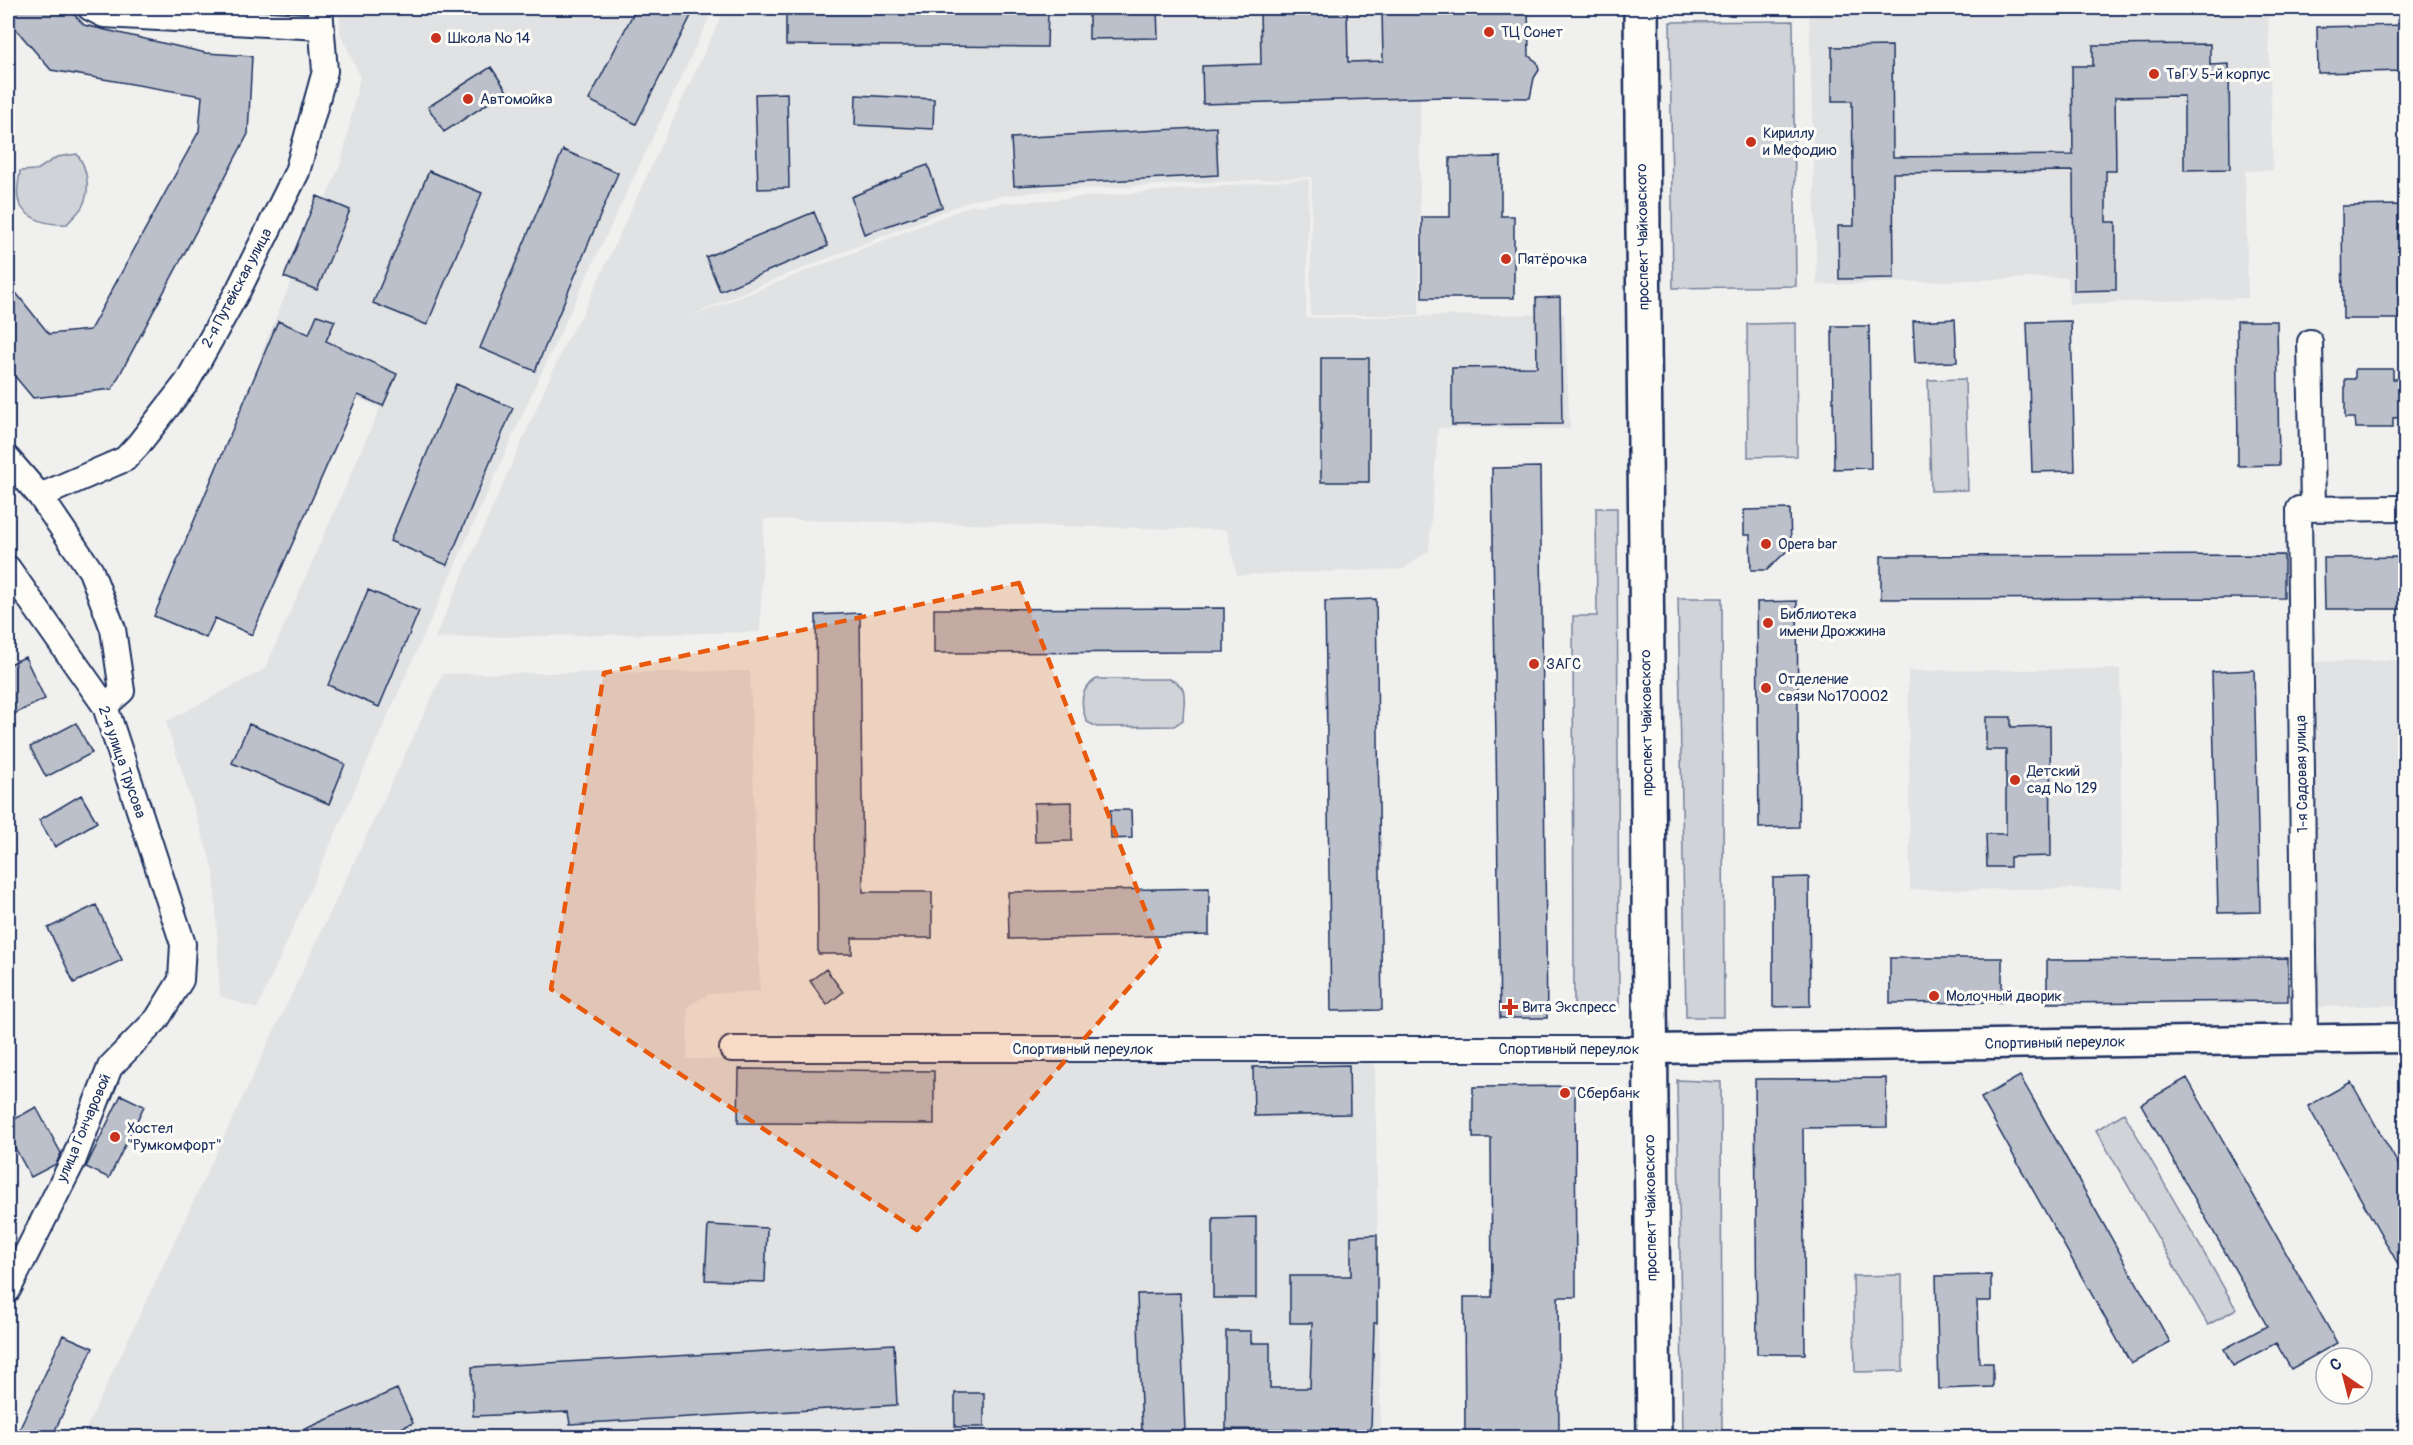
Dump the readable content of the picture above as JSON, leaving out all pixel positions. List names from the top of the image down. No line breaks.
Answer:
{"streets":{"main road":["проспект Чайковского"],"street":["2-я Путейская улица","2-я улица Трусова","1-я Садовая улица","Спортивный переулок","улица Гончаровой"]},"crossings":[["проспект Чайковского","Спортивный переулок"],["2-я улица Трусова","улица Гончаровой"],["1-я Садовая улица","Спортивный переулок"]],"places":{"other":["ТЦ Сонет","Школа № 14","ТвГУ 5-й корпус","Автомойка","Кириллу и Мефодию","Пятёрочка","Opera bar","Библиотека имени Дрожжина","ЗАГС","Отделение связи №170002","Детский сад № 129","Молочный дворик","Сбербанк","Хостел \"Румкомфорт\""],"health":["Вита Экспресс"]},"north":"top left"}
